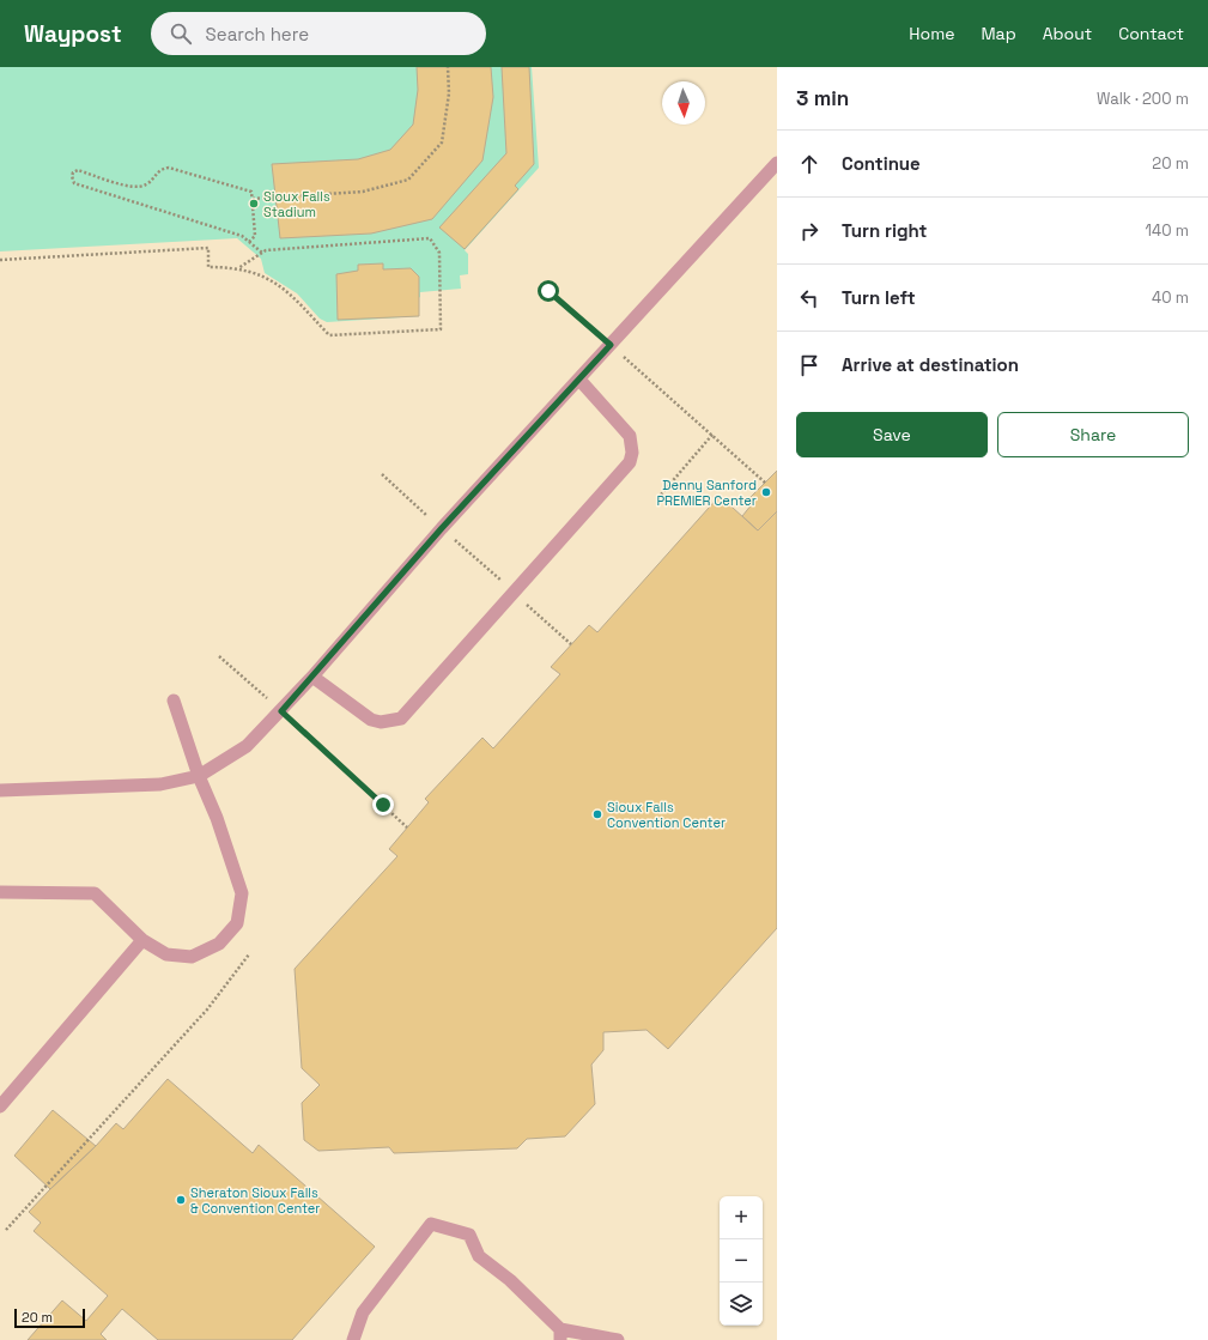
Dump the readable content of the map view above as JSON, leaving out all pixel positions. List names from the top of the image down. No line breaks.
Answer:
{"places":["Sioux Falls Stadium","Denny Sanford PREMIER Center","Sioux Falls Convention Center","Sheraton Sioux Falls & Convention Center"],"scale_bar":"20 m","north":"bottom","page":{"header":"Waypost","search":"Search here","nav":["Home","Map","About","Contact"],"heading":["3 min","Walk · 200 m"],"list":[["Continue","20 m"],["Turn right","140 m"],["Turn left","40 m"],"Arrive at destination"],"buttons":["Save","Share"],"map_buttons":["+","−"],"scale":"20 m"}}
